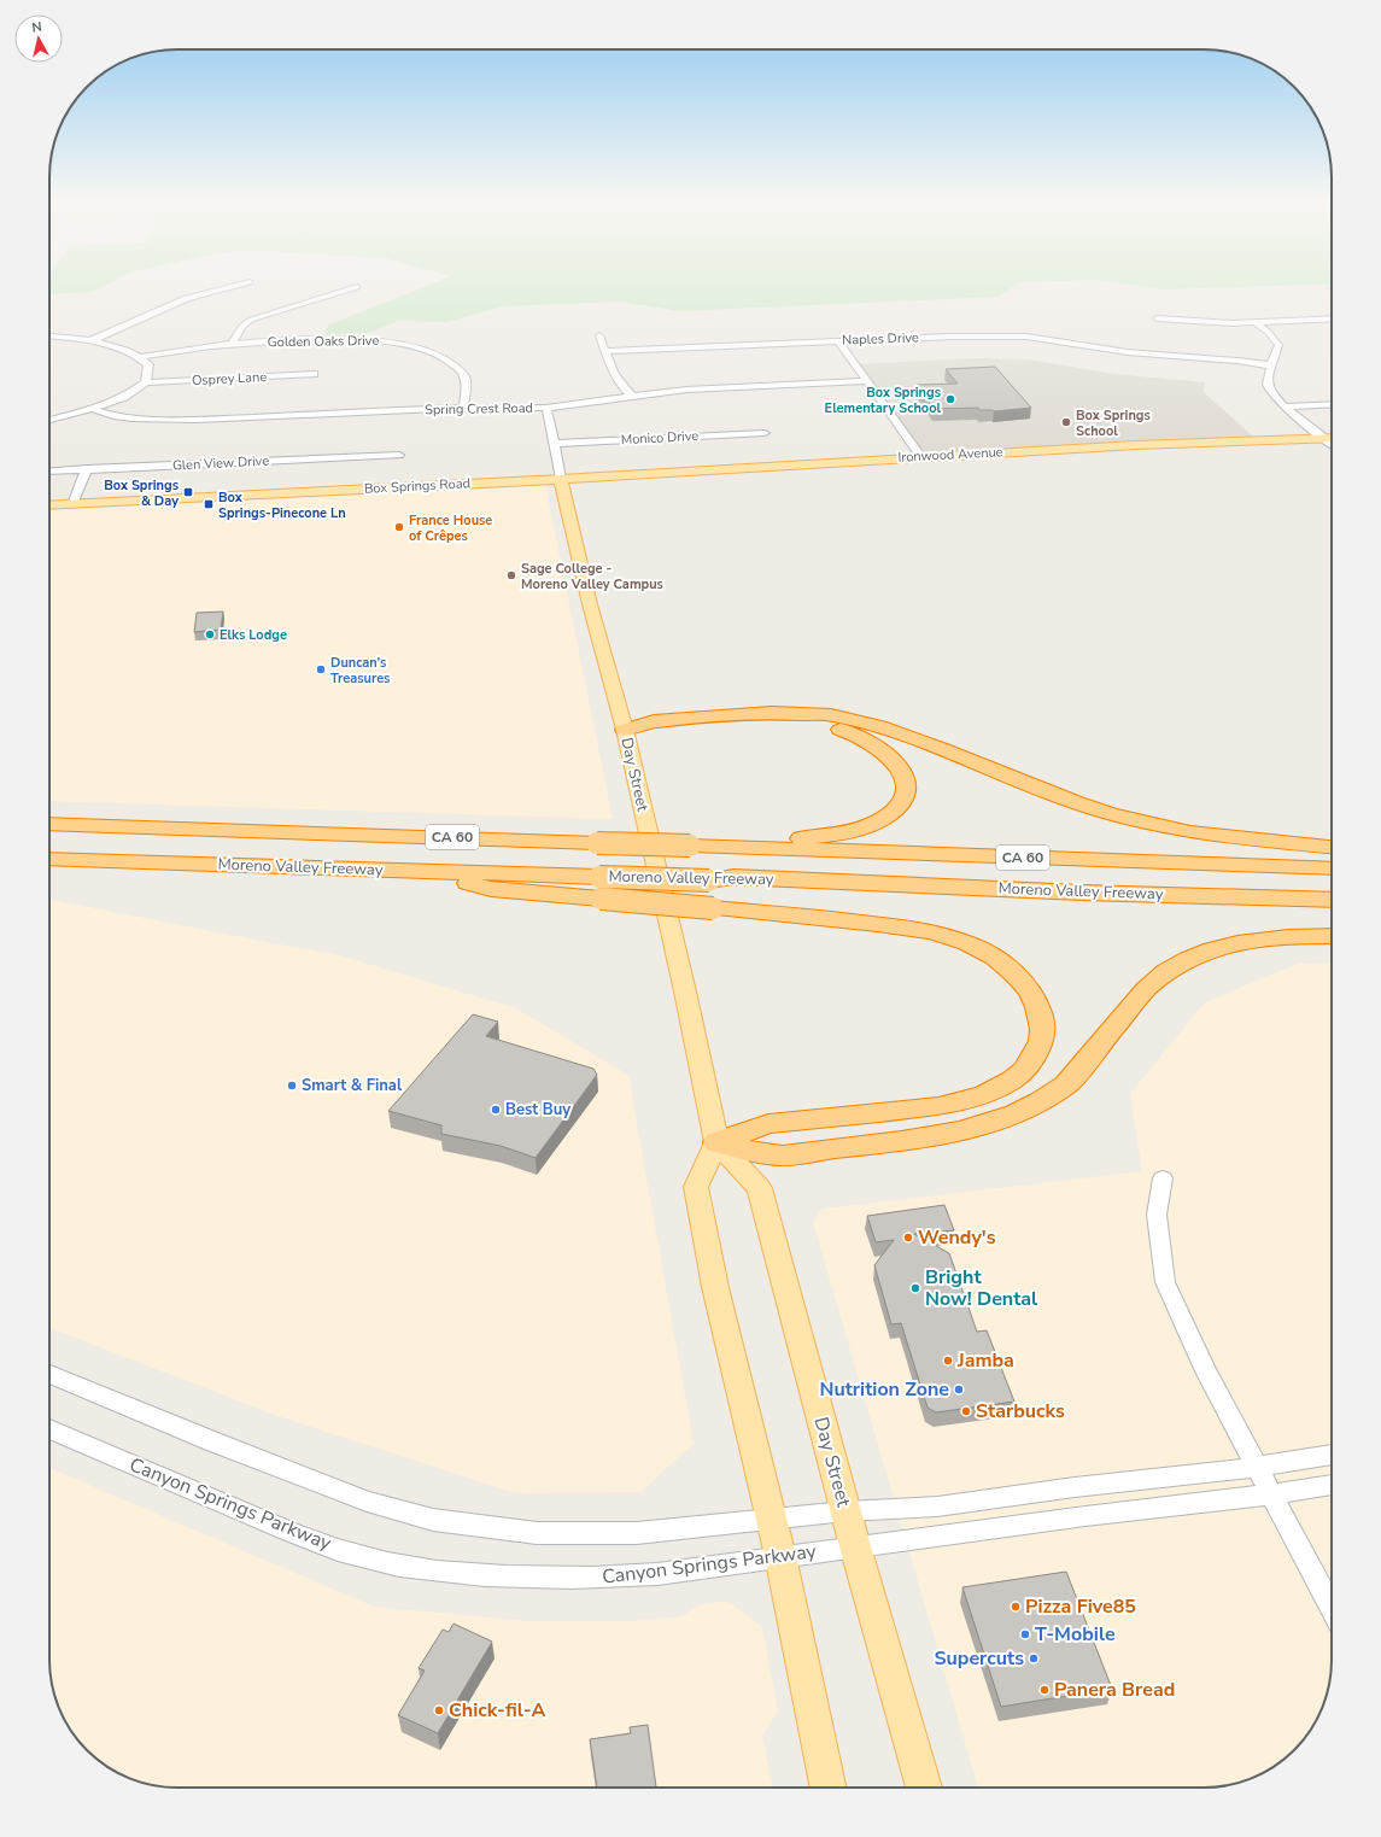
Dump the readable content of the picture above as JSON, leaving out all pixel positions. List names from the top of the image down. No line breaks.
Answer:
{"streets":{"highway":["CA 60","Moreno Valley Freeway"],"main road":["Ironwood Avenue","Box Springs Road","Day Street"],"street":["Naples Drive","Golden Oaks Drive","Osprey Lane","Spring Crest Road","Monico Drive","Glen View Drive","Canyon Springs Parkway"]},"crossings":[["Golden Oaks Drive","Spring Crest Road"],["Spring Crest Road","Day Street"],["Monico Drive","Day Street"],["Ironwood Avenue","Box Springs Road"],["Ironwood Avenue","Day Street"],["Box Springs Road","Day Street"],["Day Street","Canyon Springs Parkway"]],"places":{"other":["Box Springs Elementary School","Box Springs School","France House of Crêpes","Sage College - Moreno Valley Campus","Elks Lodge","Duncan’s Treasures","Smart & Final","Best Buy","Wendy's","Bright Now! Dental","Jamba","Nutrition Zone","Starbucks","Pizza Five85","T-Mobile","Supercuts","Panera Bread","Chick-fil-A"],"transit":["Box Springs & Day","Box Springs-Pinecone Ln"]},"north":"top"}
